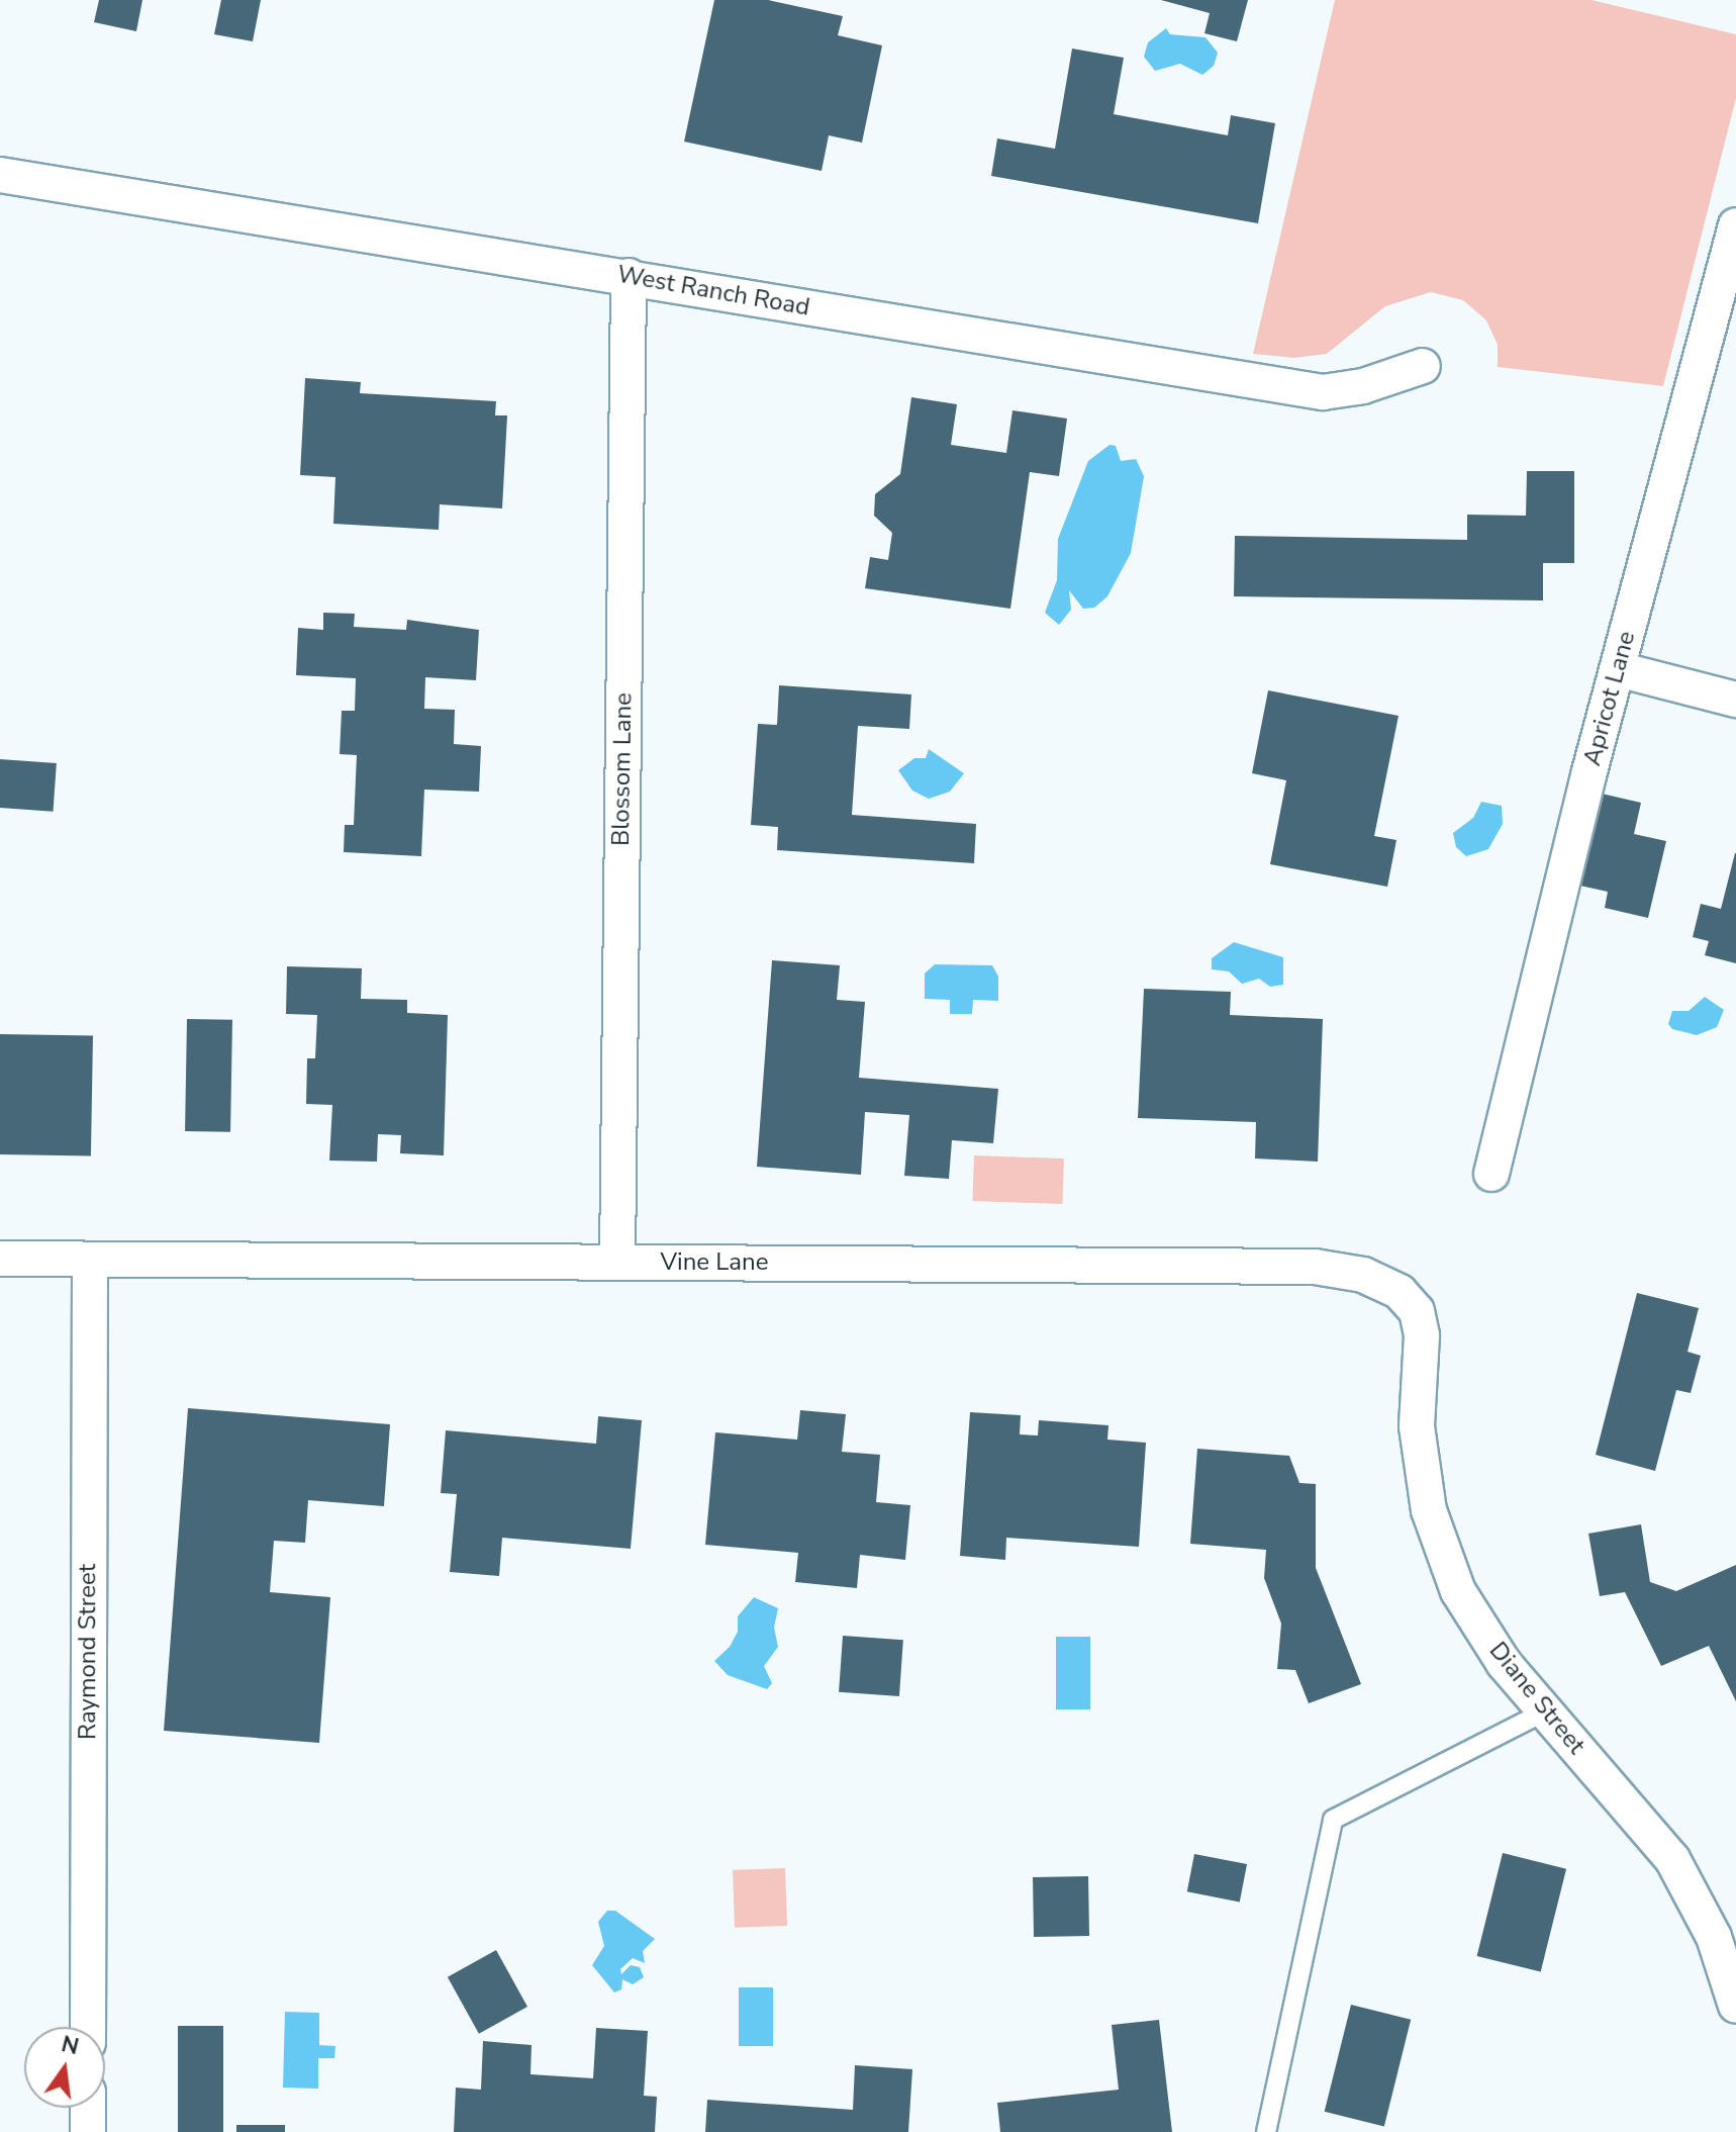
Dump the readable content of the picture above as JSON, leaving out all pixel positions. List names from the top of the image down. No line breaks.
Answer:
{"streets":{"street":["West Ranch Road","Apricot Lane","Blossom Lane","Vine Lane","Raymond Street","Diane Street"]},"crossings":[["West Ranch Road","Blossom Lane"],["Blossom Lane","Vine Lane"],["Vine Lane","Raymond Street"],["Vine Lane","Diane Street"]],"north":"top"}
